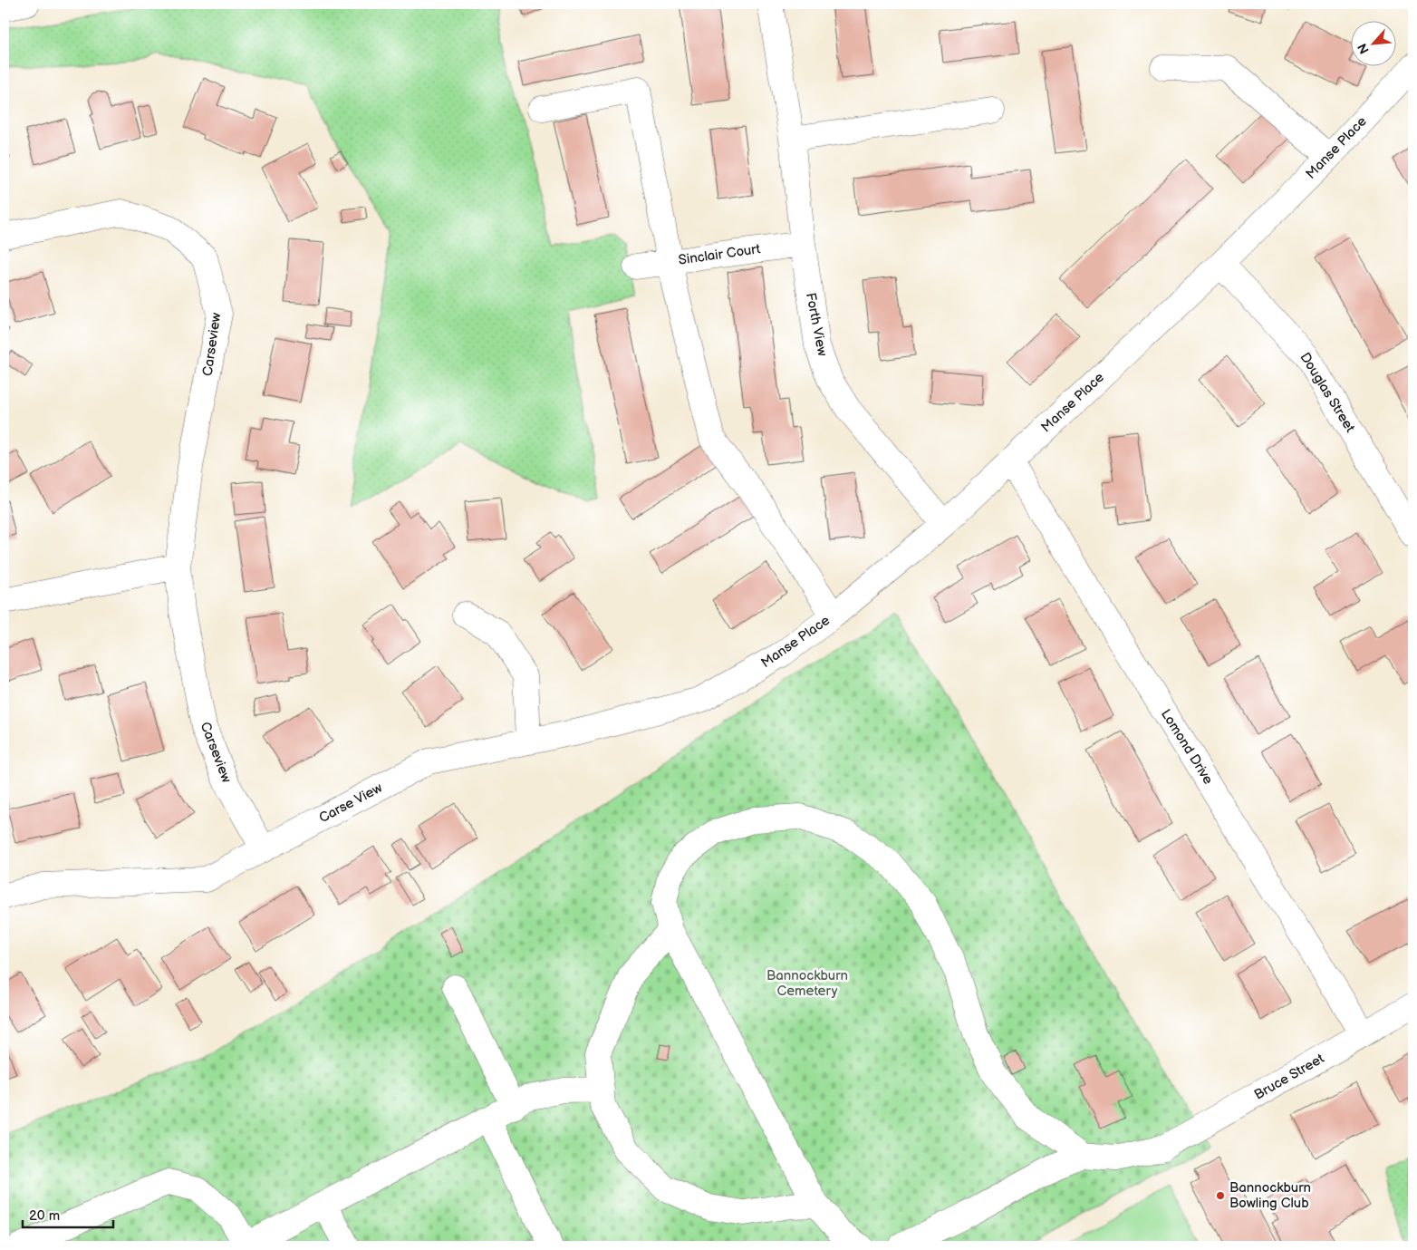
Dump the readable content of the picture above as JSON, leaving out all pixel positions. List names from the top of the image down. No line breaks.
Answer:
{"streets":{"street":["Manse Place","Sinclair Court","Forth View","Carseview","Douglas Street","Lomond Drive","Carse View","Bruce Street"]},"crossings":[["Manse Place","Forth View"],["Manse Place","Douglas Street"],["Manse Place","Lomond Drive"],["Manse Place","Carse View"],["Sinclair Court","Forth View"],["Carseview","Carse View"],["Lomond Drive","Bruce Street"]],"parks":["Bannockburn Cemetery"],"places":["Bannockburn Bowling Club"],"scale_bar":"20 m","north":"bottom left"}
